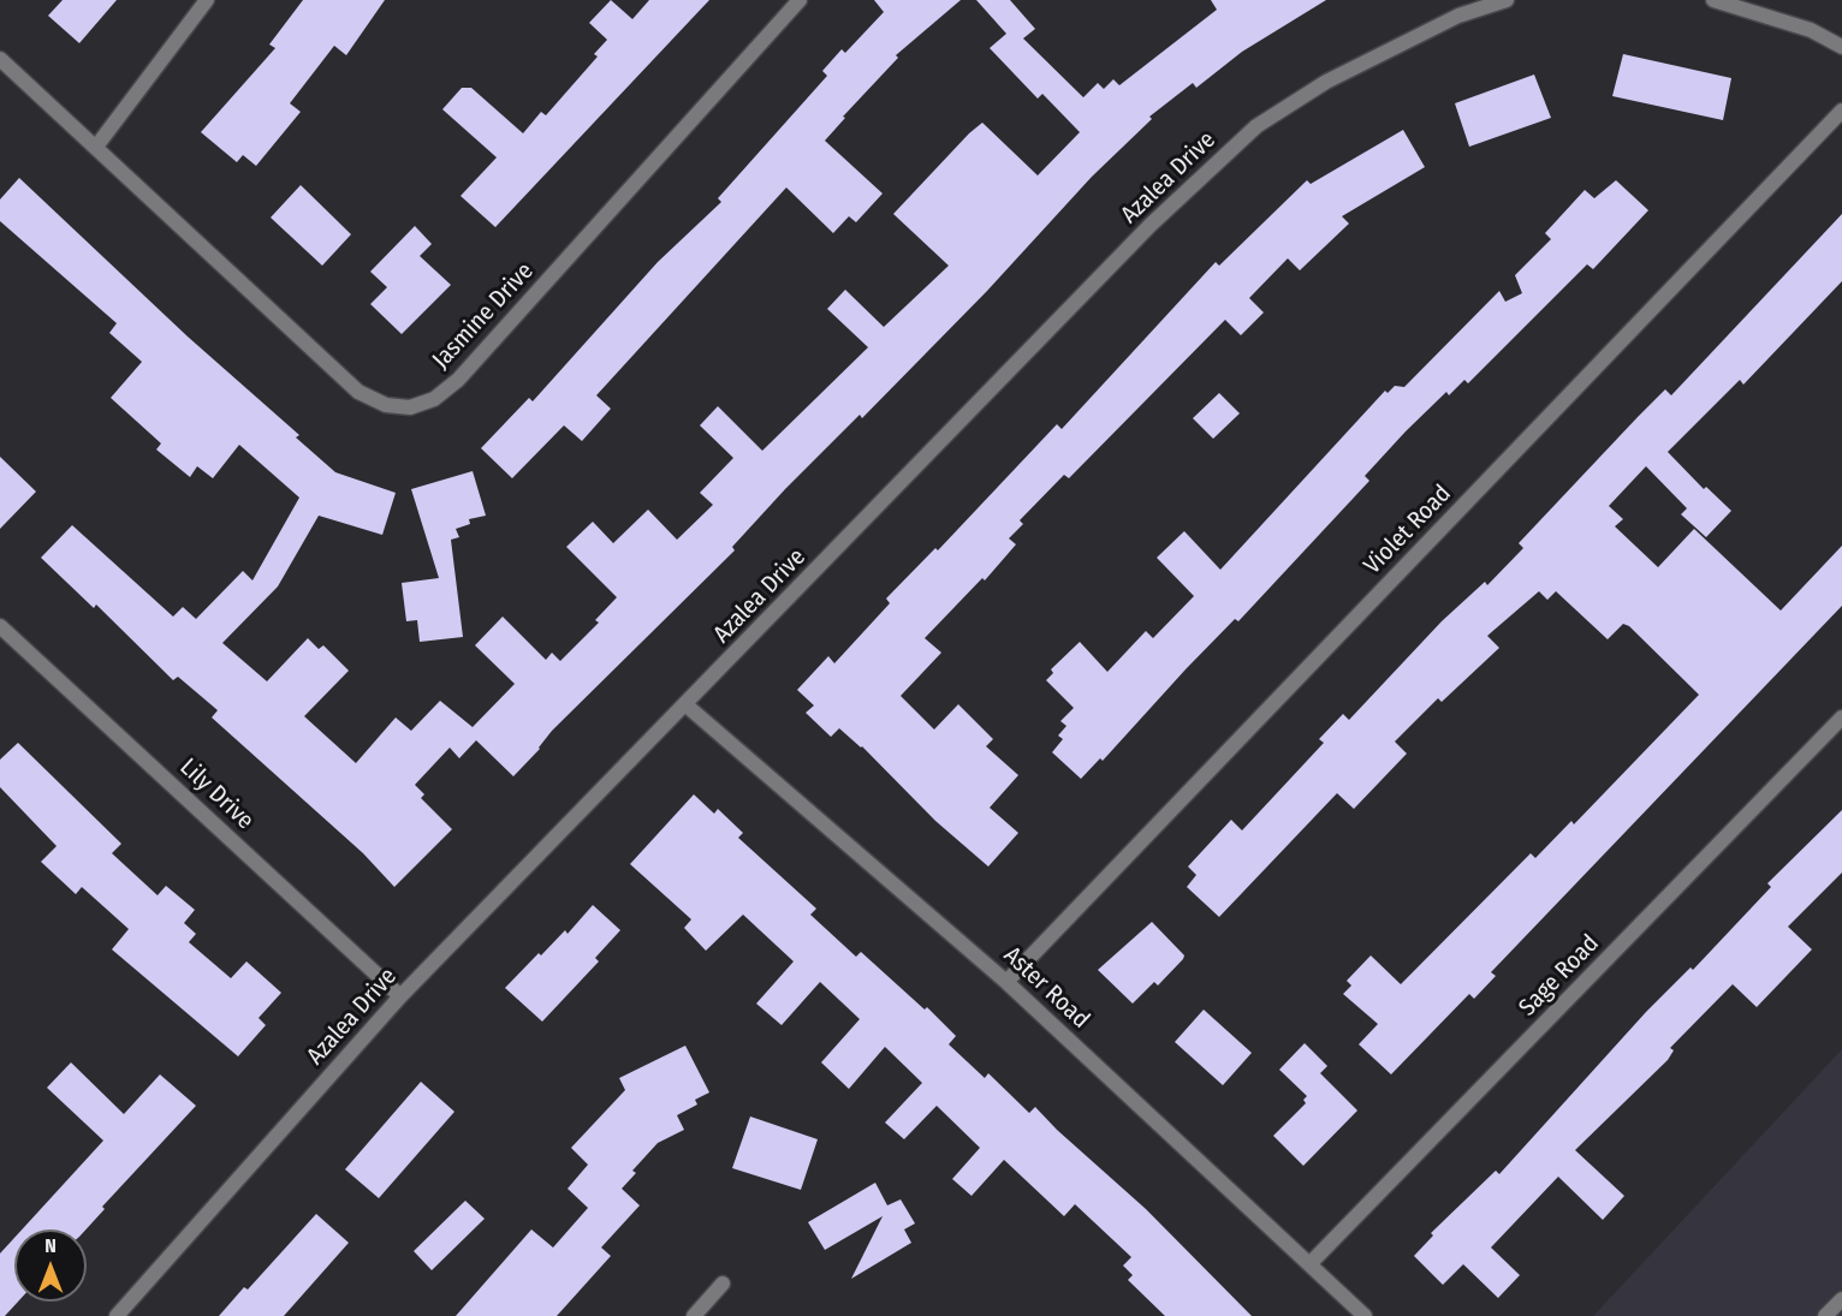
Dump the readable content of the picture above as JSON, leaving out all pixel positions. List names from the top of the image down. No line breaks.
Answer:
{"streets":{"street":["Azalea Drive","Jasmine Drive","Violet Road","Lily Drive","Sage Road","Aster Road"]},"crossings":[["Azalea Drive","Lily Drive"],["Azalea Drive","Aster Road"],["Violet Road","Aster Road"],["Sage Road","Aster Road"]],"north":"top"}
